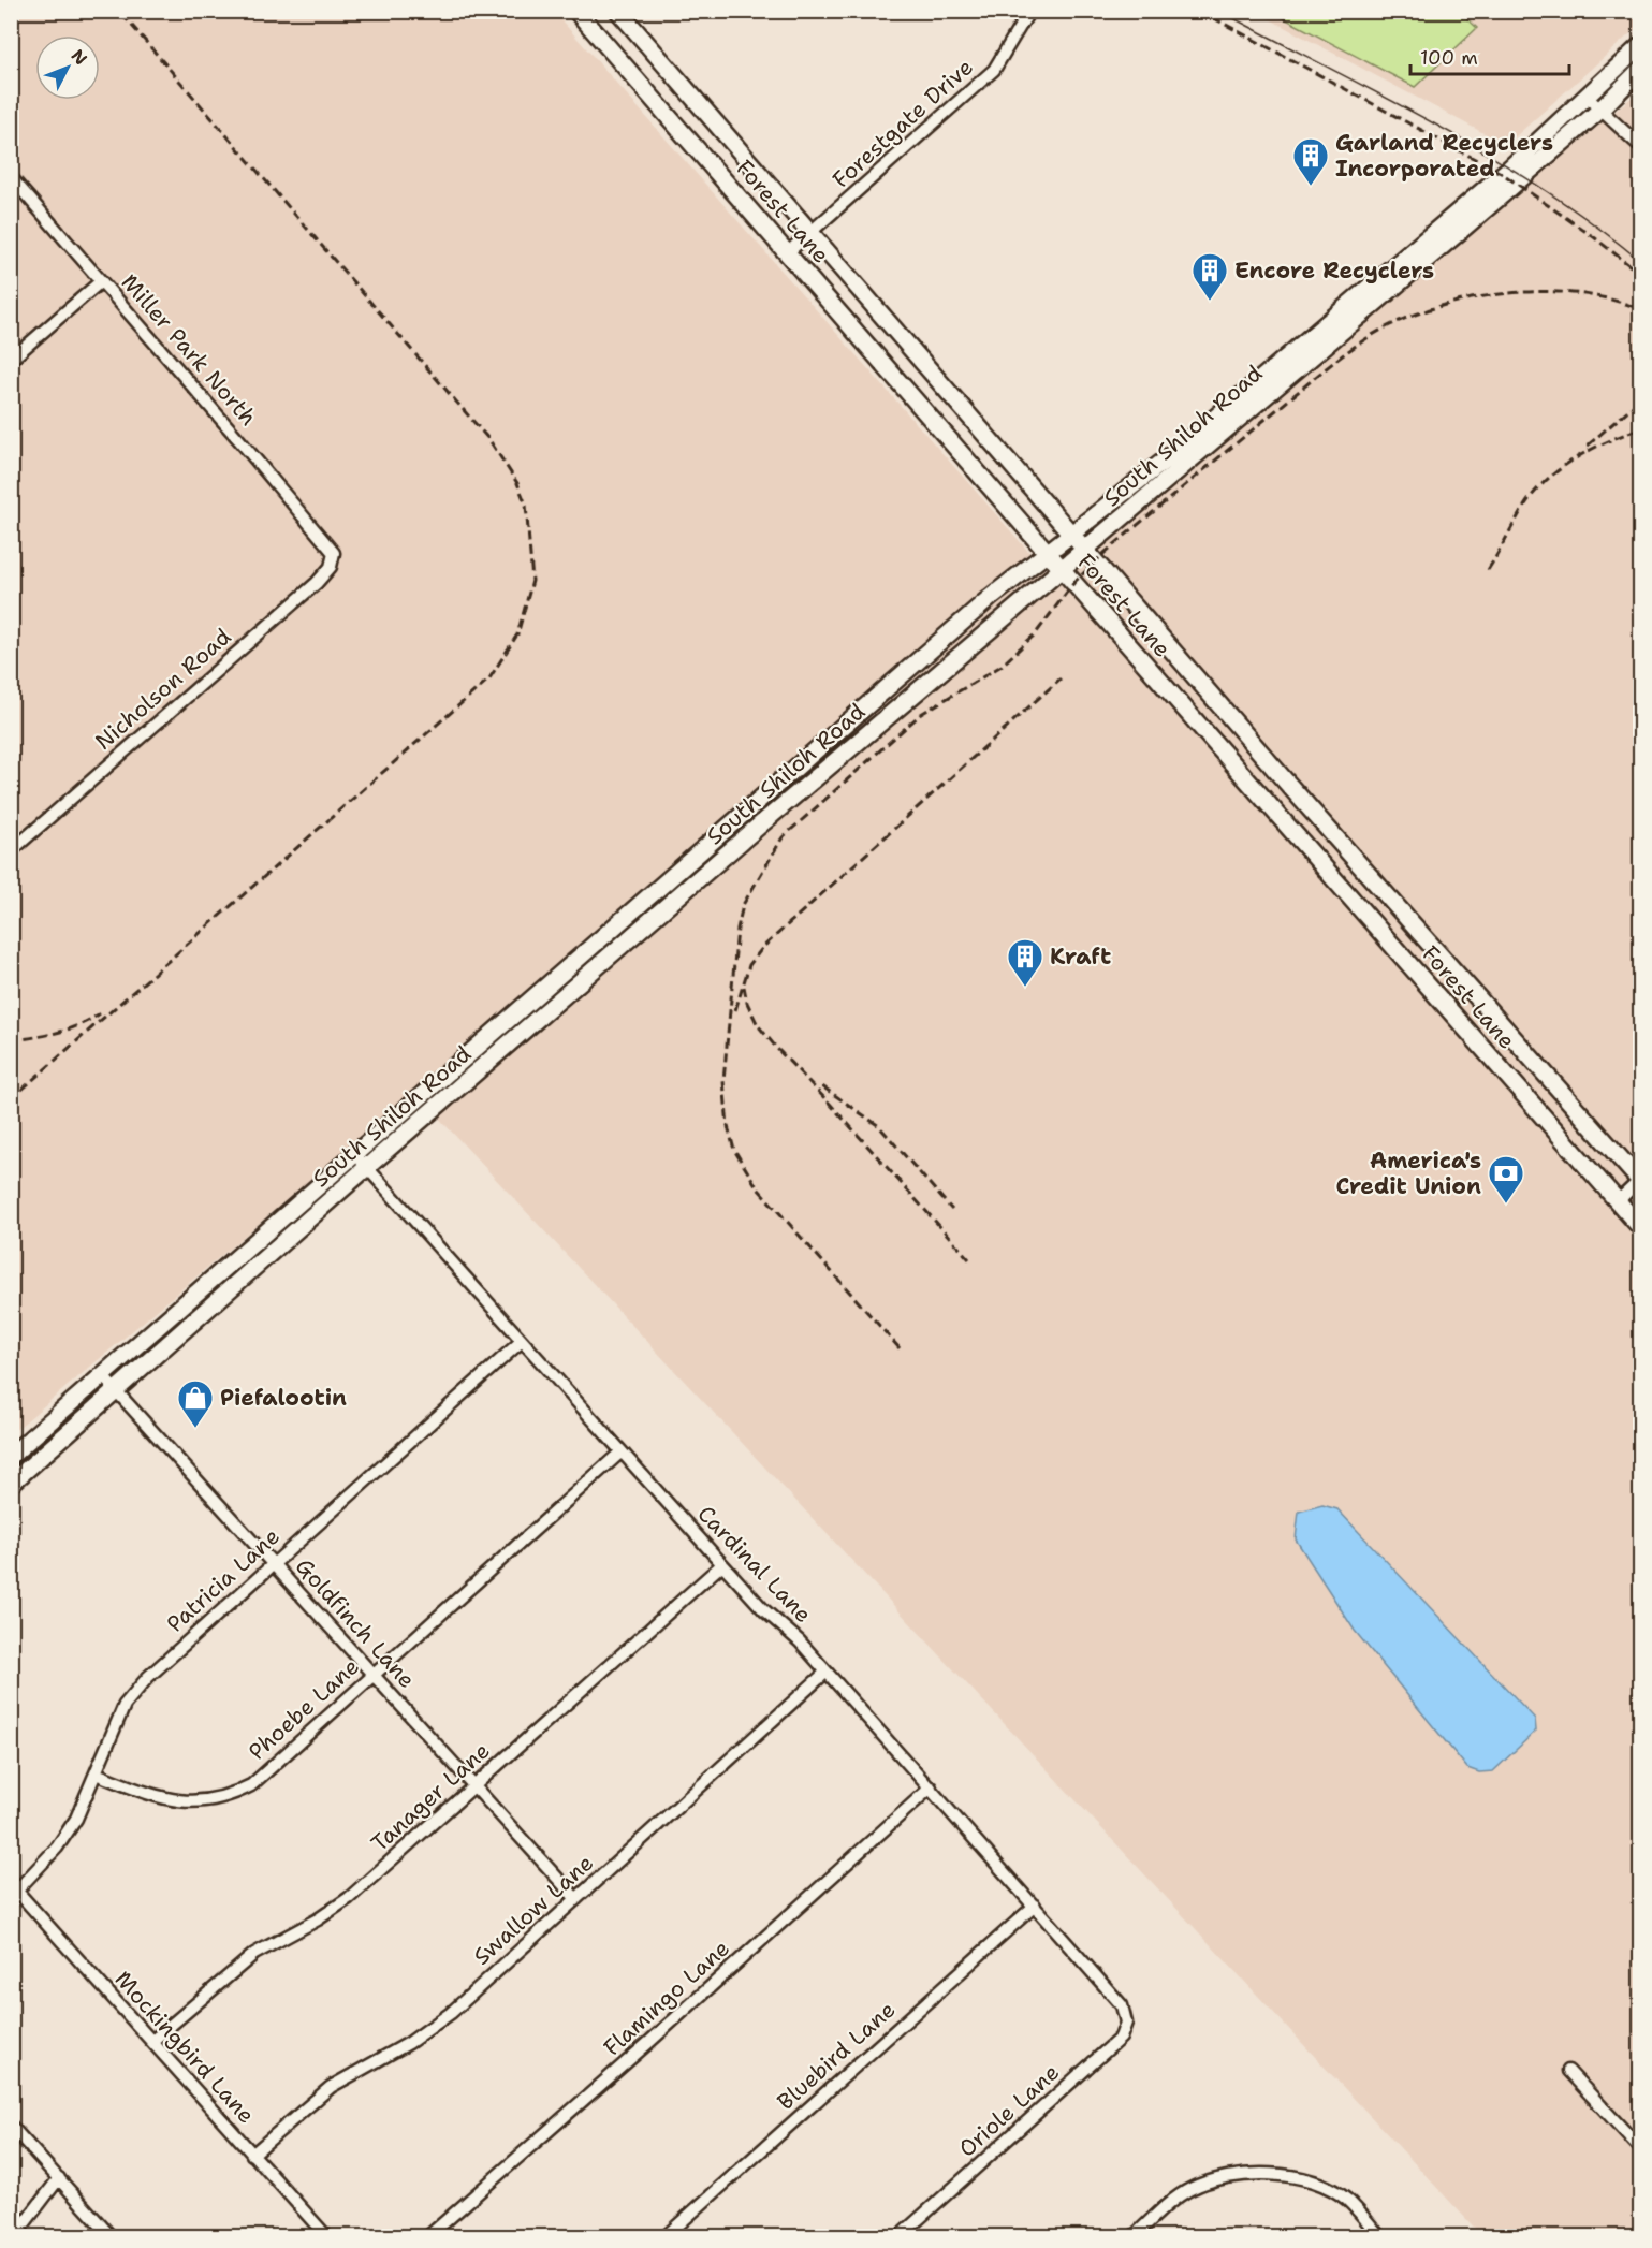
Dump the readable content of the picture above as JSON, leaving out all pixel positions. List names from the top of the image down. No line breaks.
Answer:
{"streets":{"main road":["Forest Lane","South Shiloh Road"],"street":["Forestgate Drive","Miller Park North","Nicholson Road","Cardinal Lane","Patricia Lane","Goldfinch Lane","Phoebe Lane","Tanager Lane","Swallow Lane","Flamingo Lane","Mockingbird Lane","Bluebird Lane","Oriole Lane"]},"crossings":[["Forestgate Drive","Forest Lane"],["Forest Lane","South Shiloh Road"],["Miller Park North","Nicholson Road"],["South Shiloh Road","Cardinal Lane"],["South Shiloh Road","Goldfinch Lane"],["Cardinal Lane","Patricia Lane"],["Cardinal Lane","Phoebe Lane"],["Cardinal Lane","Tanager Lane"],["Cardinal Lane","Swallow Lane"],["Cardinal Lane","Flamingo Lane"],["Cardinal Lane","Bluebird Lane"],["Cardinal Lane","Oriole Lane"],["Patricia Lane","Goldfinch Lane"],["Patricia Lane","Phoebe Lane"],["Patricia Lane","Mockingbird Lane"],["Goldfinch Lane","Phoebe Lane"],["Goldfinch Lane","Tanager Lane"],["Goldfinch Lane","Swallow Lane"],["Tanager Lane","Mockingbird Lane"],["Swallow Lane","Mockingbird Lane"]],"places":{"building":["Garland Recyclers Incorporated","Encore Recyclers","Kraft"],"bank":["America's Credit Union"],"shop":["Piefalootin"]},"scale_bar":"100 m","north":"top right"}
